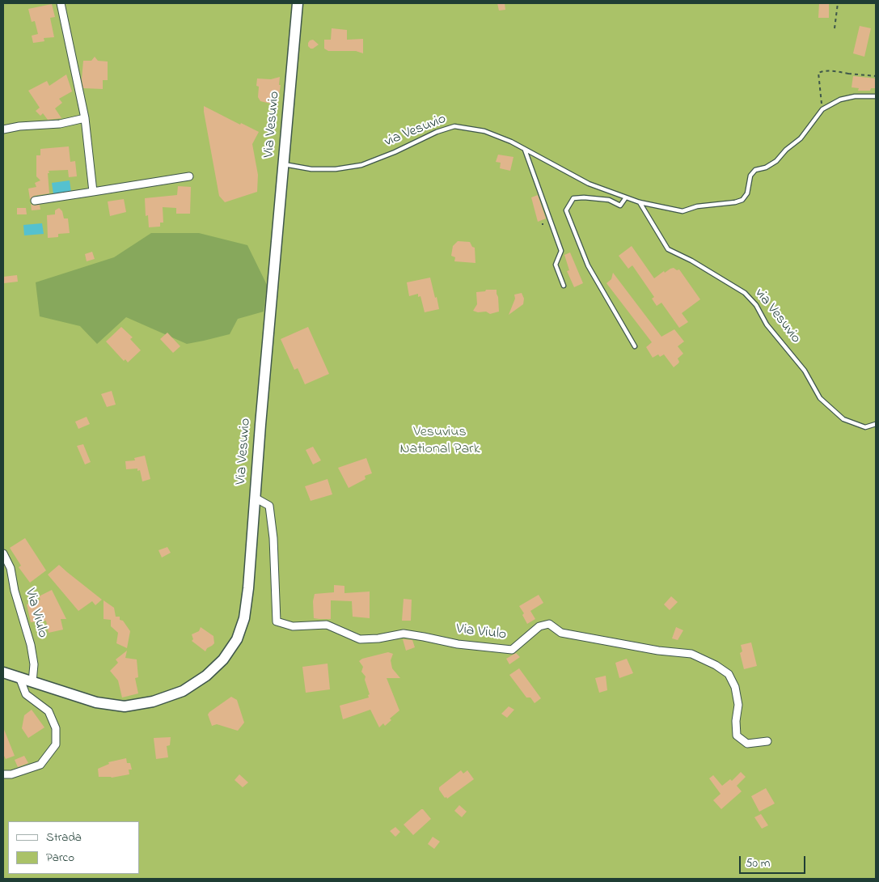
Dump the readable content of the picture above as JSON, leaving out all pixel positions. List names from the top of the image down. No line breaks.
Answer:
{"streets":{"street":["Via Vesuvio","Via Viulo"],"lane":["via Vesuvio"]},"crossings":[["Via Vesuvio","via Vesuvio"],["Via Vesuvio","Via Viulo"]],"parks":["Vesuvius National Park"],"legend":["Strada","Parco"],"scale_bar":"50 m"}
